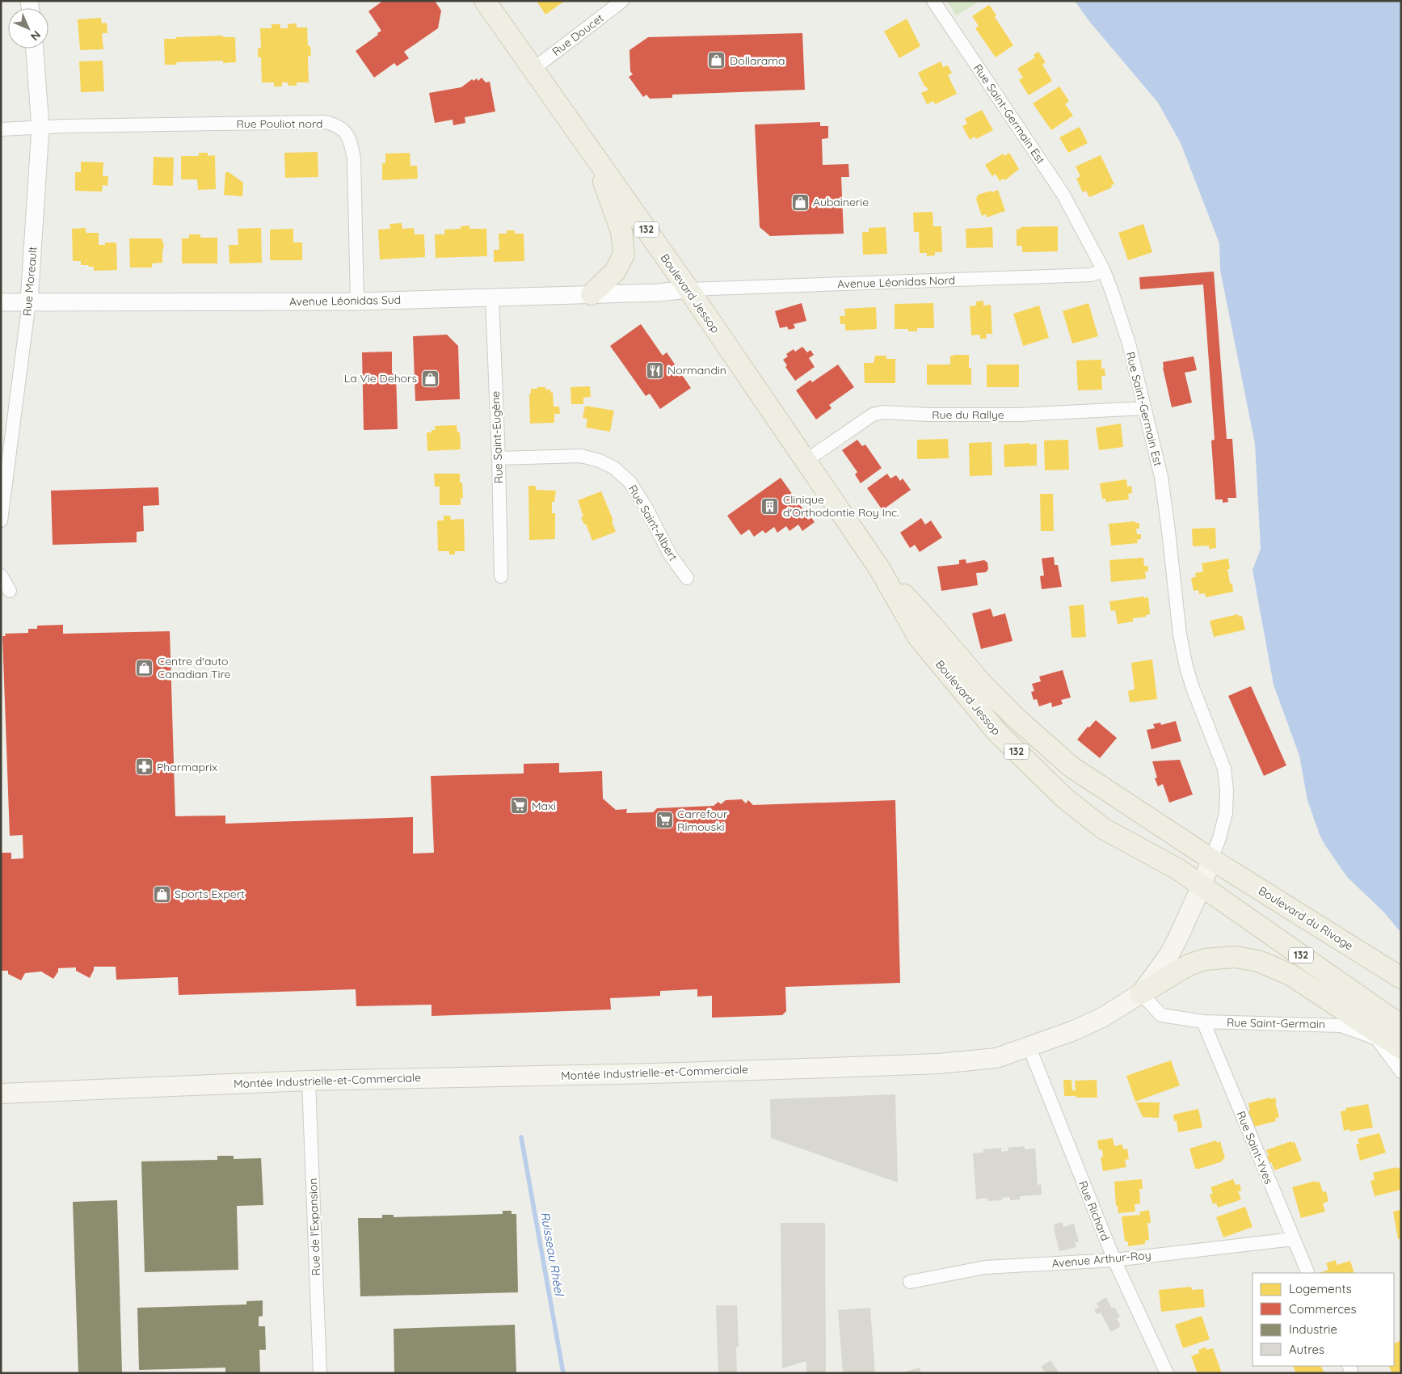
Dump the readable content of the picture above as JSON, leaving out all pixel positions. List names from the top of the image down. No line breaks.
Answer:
{"streets":{"main road":["132","Boulevard Jessop","Boulevard du Rivage","Montée Industrielle-et-Commerciale"],"street":["Rue Doucet","Rue Saint-Germain Est","Rue Pouliot nord","Rue Moreault","Avenue Léonidas Nord","Avenue Léonidas Sud","Rue du Rallye","Rue Saint-Eugène","Rue Saint-Albert","Rue Saint-Germain","Rue Saint-Yves","Rue Richard","Rue de l'Expansion","Avenue Arthur-Roy"]},"crossings":[["Rue Doucet","Boulevard Jessop"],["Rue Saint-Germain Est","Avenue Léonidas Nord"],["Rue Saint-Germain Est","Boulevard Jessop"],["Rue Saint-Germain Est","Rue du Rallye"],["Rue Saint-Germain Est","Boulevard du Rivage"],["Rue Saint-Germain Est","Montée Industrielle-et-Commerciale"],["Rue Pouliot nord","Rue Moreault"],["Rue Pouliot nord","Avenue Léonidas Sud"],["132","Boulevard Jessop"],["132","Montée Industrielle-et-Commerciale"],["Rue Moreault","Avenue Léonidas Sud"],["Avenue Léonidas Nord","Boulevard Jessop"],["Avenue Léonidas Nord","Avenue Léonidas Sud"],["Boulevard Jessop","Avenue Léonidas Sud"],["Boulevard Jessop","Rue du Rallye"],["Boulevard Jessop","Boulevard du Rivage"],["Boulevard Jessop","Montée Industrielle-et-Commerciale"],["Avenue Léonidas Sud","Rue Saint-Eugène"],["Rue Saint-Eugène","Rue Saint-Albert"],["Boulevard du Rivage","Montée Industrielle-et-Commerciale"],["Rue Saint-Germain","Montée Industrielle-et-Commerciale"],["Rue Saint-Germain","Rue Saint-Yves"],["Montée Industrielle-et-Commerciale","Rue Richard"],["Montée Industrielle-et-Commerciale","Rue de l'Expansion"],["Rue Saint-Yves","Avenue Arthur-Roy"],["Rue Richard","Avenue Arthur-Roy"]],"water":["Ruisseau Rhéel"],"places":{"shop":["Dollarama","Aubainerie","La Vie Dehors","Centre d'auto Canadian Tire","Sports Expert"],"restaurant":["Normandin"],"building":["Clinique d'Orthodontie Roy Inc."],"pharmacy":["Pharmaprix"],"supermarket":["Maxi","Carrefour Rimouski"]},"legend":["Logements","Commerces","Industrie","Autres"],"north":"bottom right"}
